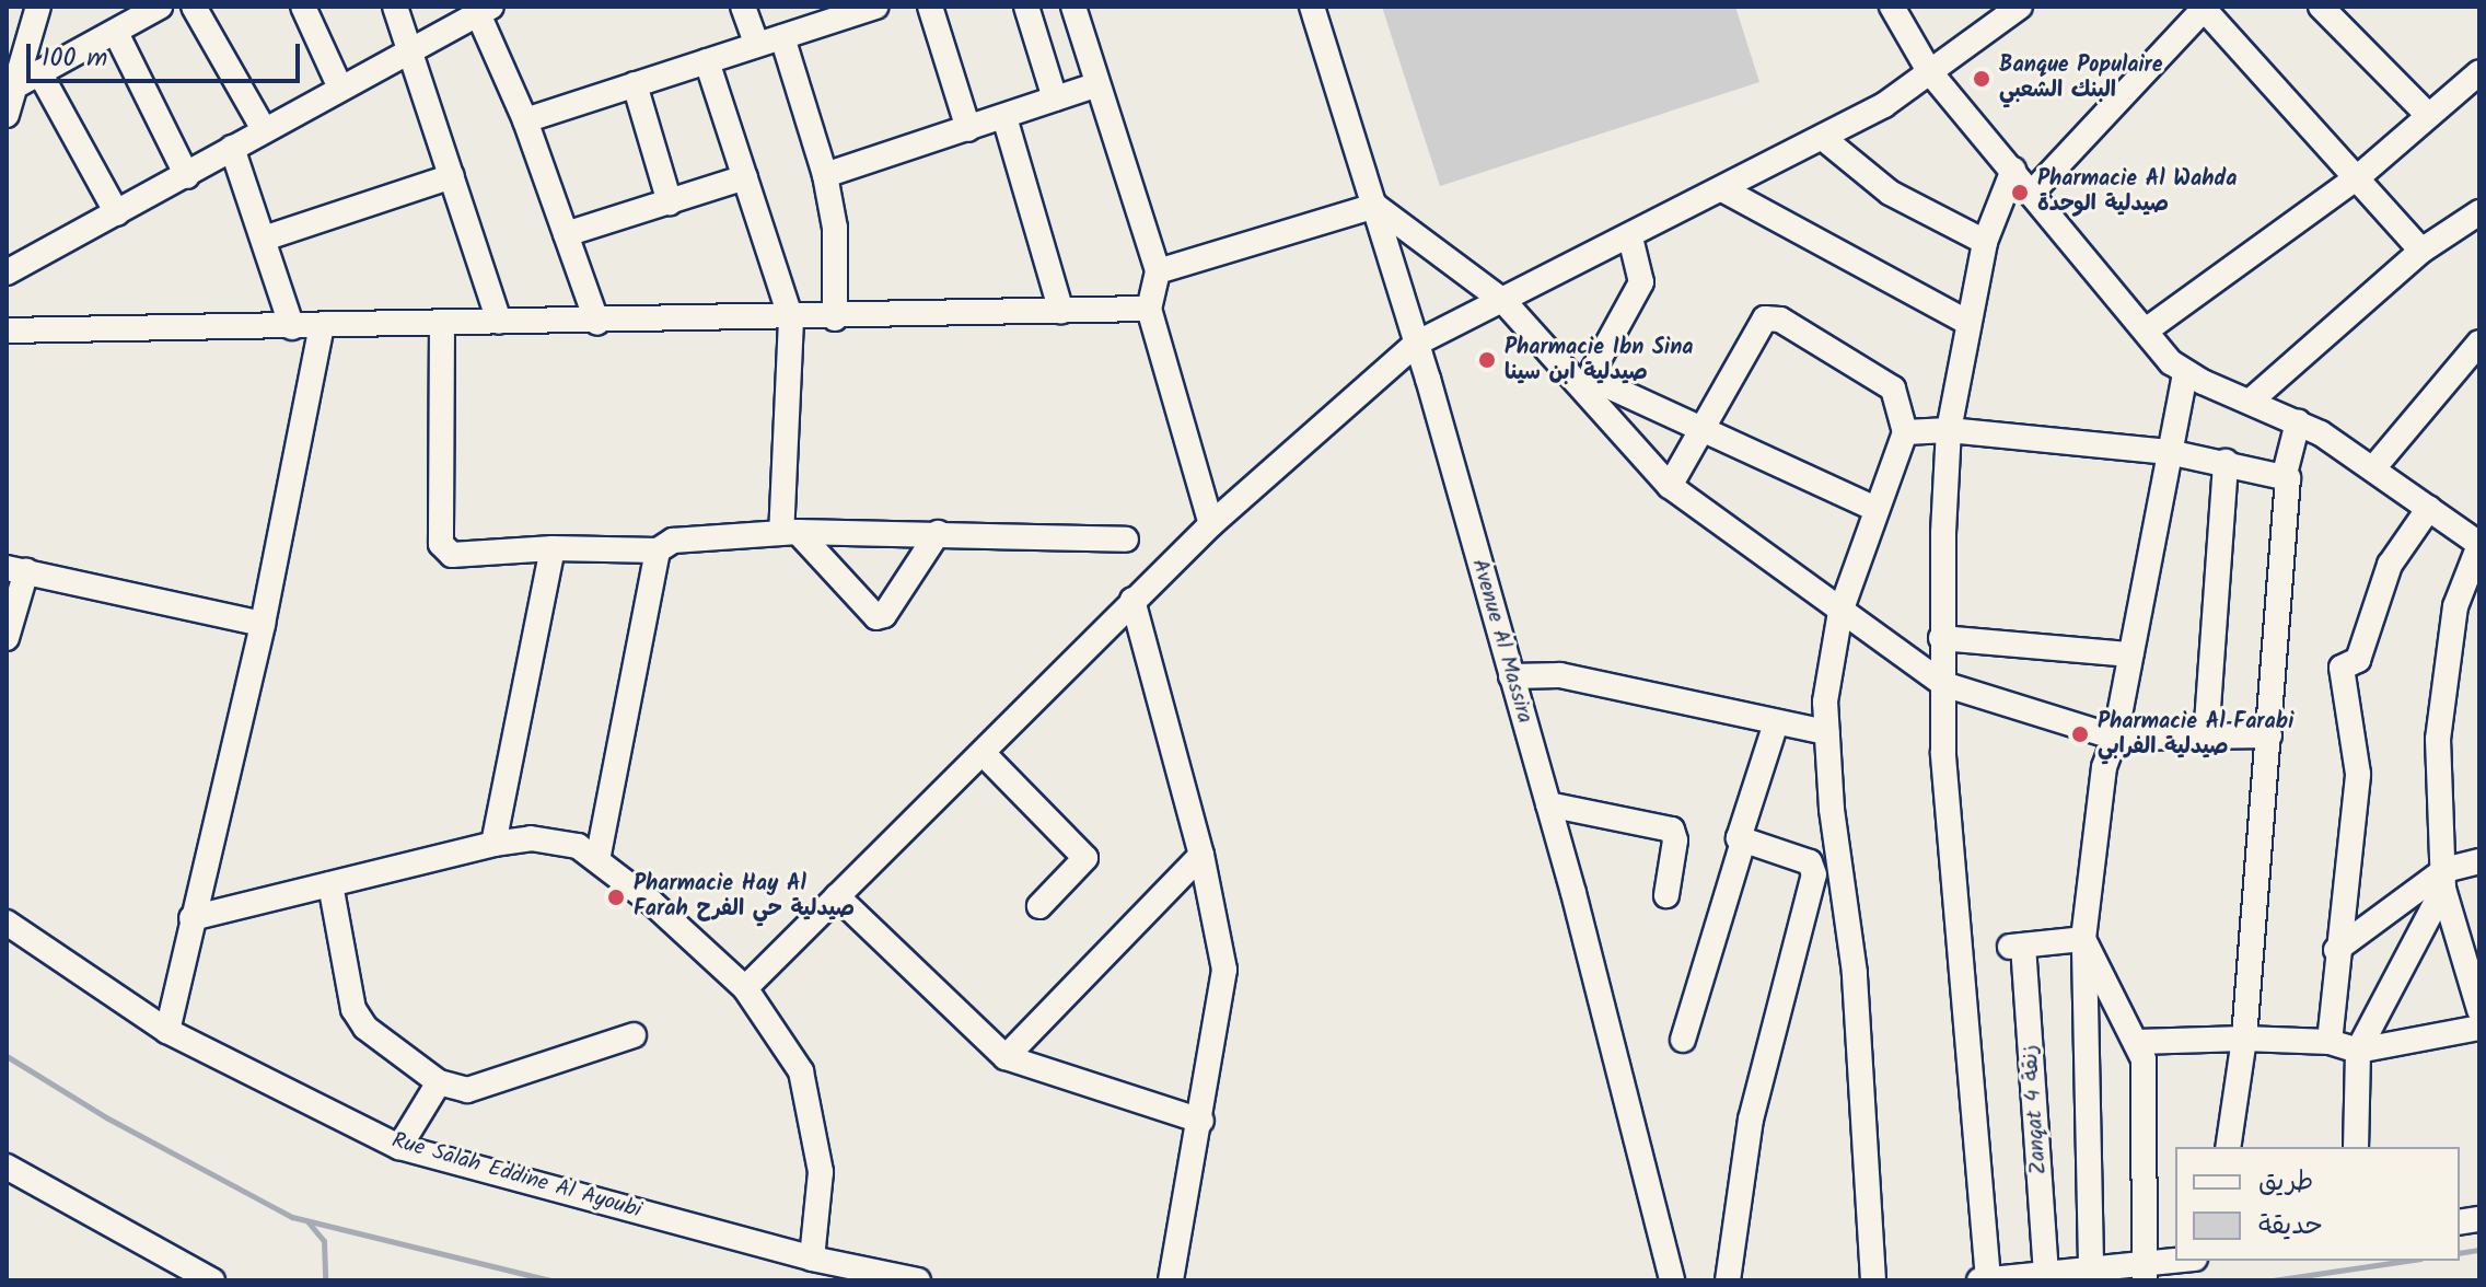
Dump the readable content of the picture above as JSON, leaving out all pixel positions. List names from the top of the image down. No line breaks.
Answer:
{"streets":{"street":["Avenue Al Massira","Zanqat 4 زنقة","Rue Salah Eddine Al Ayoubi"]},"places":["Banque Populaire البنك الشعبي","Pharmacie Al Wahda صيدلية الوحدة","Pharmacie Ibn Sina صيدلية ابن سينا","Pharmacie Al Farabi صيدلية الفرابي","Pharmacie Hay Al Farah صيدلية حي الفرح"],"legend":["طريق","حديقة"],"scale_bar":"100 m"}
